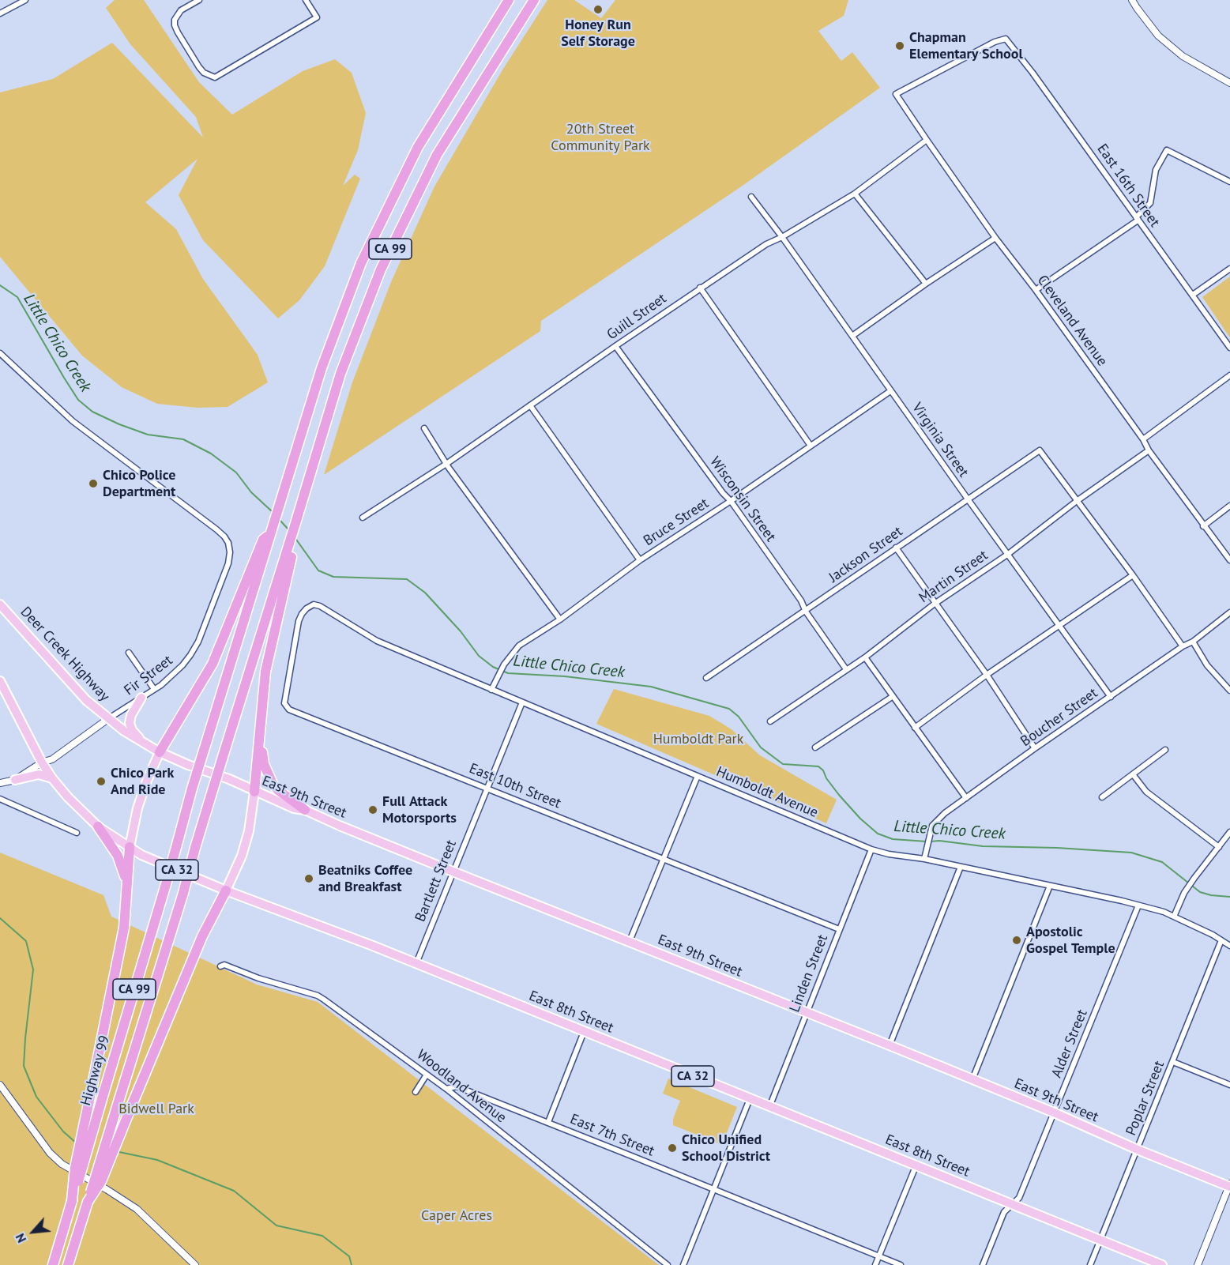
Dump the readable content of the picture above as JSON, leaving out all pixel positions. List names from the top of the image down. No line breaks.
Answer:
{"streets":{"highway":["CA 99","Highway 99"],"main road":["Deer Creek Highway","East 9th Street","CA 32","East 8th Street"],"street":["East 16th Street","Guill Street","Cleveland Avenue","Virginia Street","Wisconsin Street","Bruce Street","Jackson Street","Martin Street","Fir Street","Boucher Street","East 10th Street","Humboldt Avenue","Bartlett Street","Linden Street","Alder Street","Woodland Avenue","Poplar Street","East 7th Street"]},"crossings":[["East 16th Street","Cleveland Avenue"],["CA 99","Highway 99"],["Guill Street","Cleveland Avenue"],["Guill Street","Virginia Street"],["Guill Street","Wisconsin Street"],["Cleveland Avenue","Martin Street"],["Virginia Street","Bruce Street"],["Virginia Street","Jackson Street"],["Virginia Street","Martin Street"],["Virginia Street","Boucher Street"],["Wisconsin Street","Bruce Street"],["Wisconsin Street","Jackson Street"],["Wisconsin Street","Martin Street"],["Bruce Street","Humboldt Avenue"],["Jackson Street","Martin Street"],["Deer Creek Highway","Fir Street"],["Deer Creek Highway","East 9th Street"],["Fir Street","CA 32"],["Fir Street","East 8th Street"],["Boucher Street","Humboldt Avenue"],["East 10th Street","Humboldt Avenue"],["East 10th Street","Bartlett Street"],["East 10th Street","Linden Street"],["Humboldt Avenue","Bartlett Street"],["Humboldt Avenue","Linden Street"],["Humboldt Avenue","Alder Street"],["Humboldt Avenue","Poplar Street"],["East 9th Street","Bartlett Street"],["East 9th Street","Linden Street"],["East 9th Street","Alder Street"],["East 9th Street","Poplar Street"],["CA 32","East 8th Street"],["Bartlett Street","East 8th Street"],["Linden Street","East 8th Street"],["East 8th Street","Alder Street"],["East 8th Street","Poplar Street"],["Woodland Avenue","East 7th Street"]],"water":["Little Chico Creek"],"parks":["20th Street Community Park","Humboldt Park","Bidwell Park","Caper Acres"],"places":["Honey Run Self Storage","Chapman Elementary School","Chico Police Department","Chico Park And Ride","Full Attack Motorsports","Beatniks Coffee and Breakfast","Apostolic Gospel Temple","Chico Unified School District"],"north":"bottom left"}
